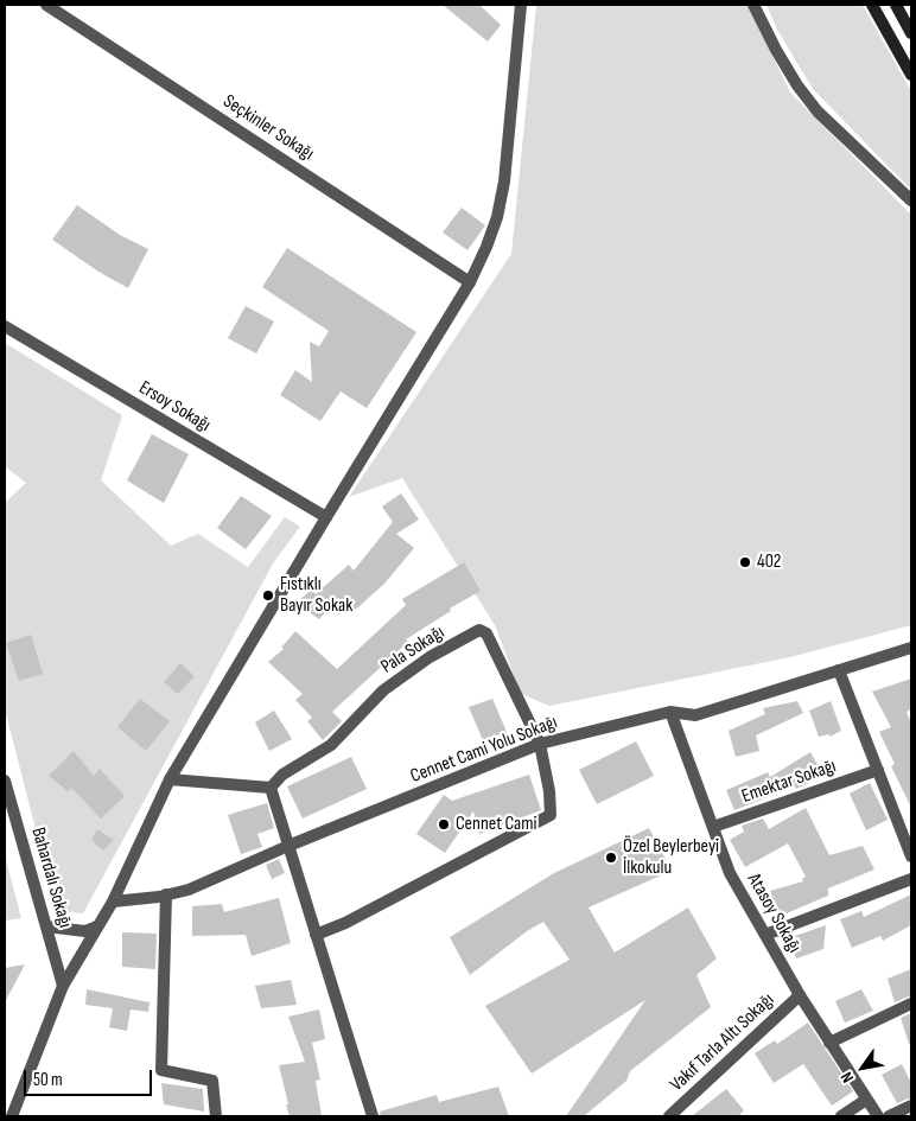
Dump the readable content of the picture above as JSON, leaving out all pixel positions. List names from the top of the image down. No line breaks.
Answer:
{"streets":{"street":["Seçkinler Sokağı","Ersoy Sokağı","Pala Sokağı","Cennet Cami Yolu Sokağı","Emektar Sokağı","Bahardalı Sokağı","Atasoy Sokağı","Vakıf Tarla Altı Sokağı"]},"crossings":[["Pala Sokağı","Cennet Cami Yolu Sokağı"],["Cennet Cami Yolu Sokağı","Atasoy Sokağı"],["Emektar Sokağı","Atasoy Sokağı"],["Atasoy Sokağı","Vakıf Tarla Altı Sokağı"]],"places":["402","Fıstıklı Bayır Sokak","Cennet Cami","Özel Beylerbeyi İlkokulu"],"scale_bar":"50 m","north":"bottom left"}
